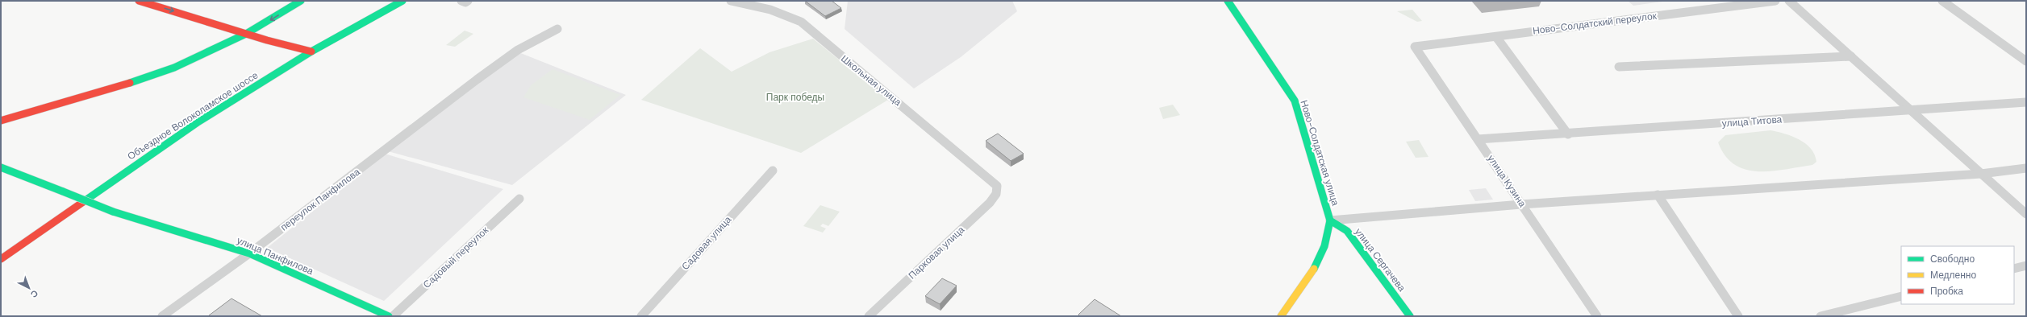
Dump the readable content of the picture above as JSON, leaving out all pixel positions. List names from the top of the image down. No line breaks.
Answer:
{"streets":{"main road":["Объездное Волоколамское шоссе","Ново-Солдатская улица","улица Панфилова","улица Сергачева"],"street":["Ново-Солдатский переулок","Школьная улица","улица Титова","улица Кузина","переулок Панфилова","Садовая улица","Парковая улица","Садовый переулок"]},"crossings":[["Ново-Солдатский переулок","улица Кузина"],["Школьная улица","Парковая улица"],["улица Титова","улица Кузина"],["Ново-Солдатская улица","улица Сергачева"],["переулок Панфилова","улица Панфилова"]],"parks":["Парк победы"],"legend":["Свободно","Медленно","Пробка"],"north":"bottom right"}
